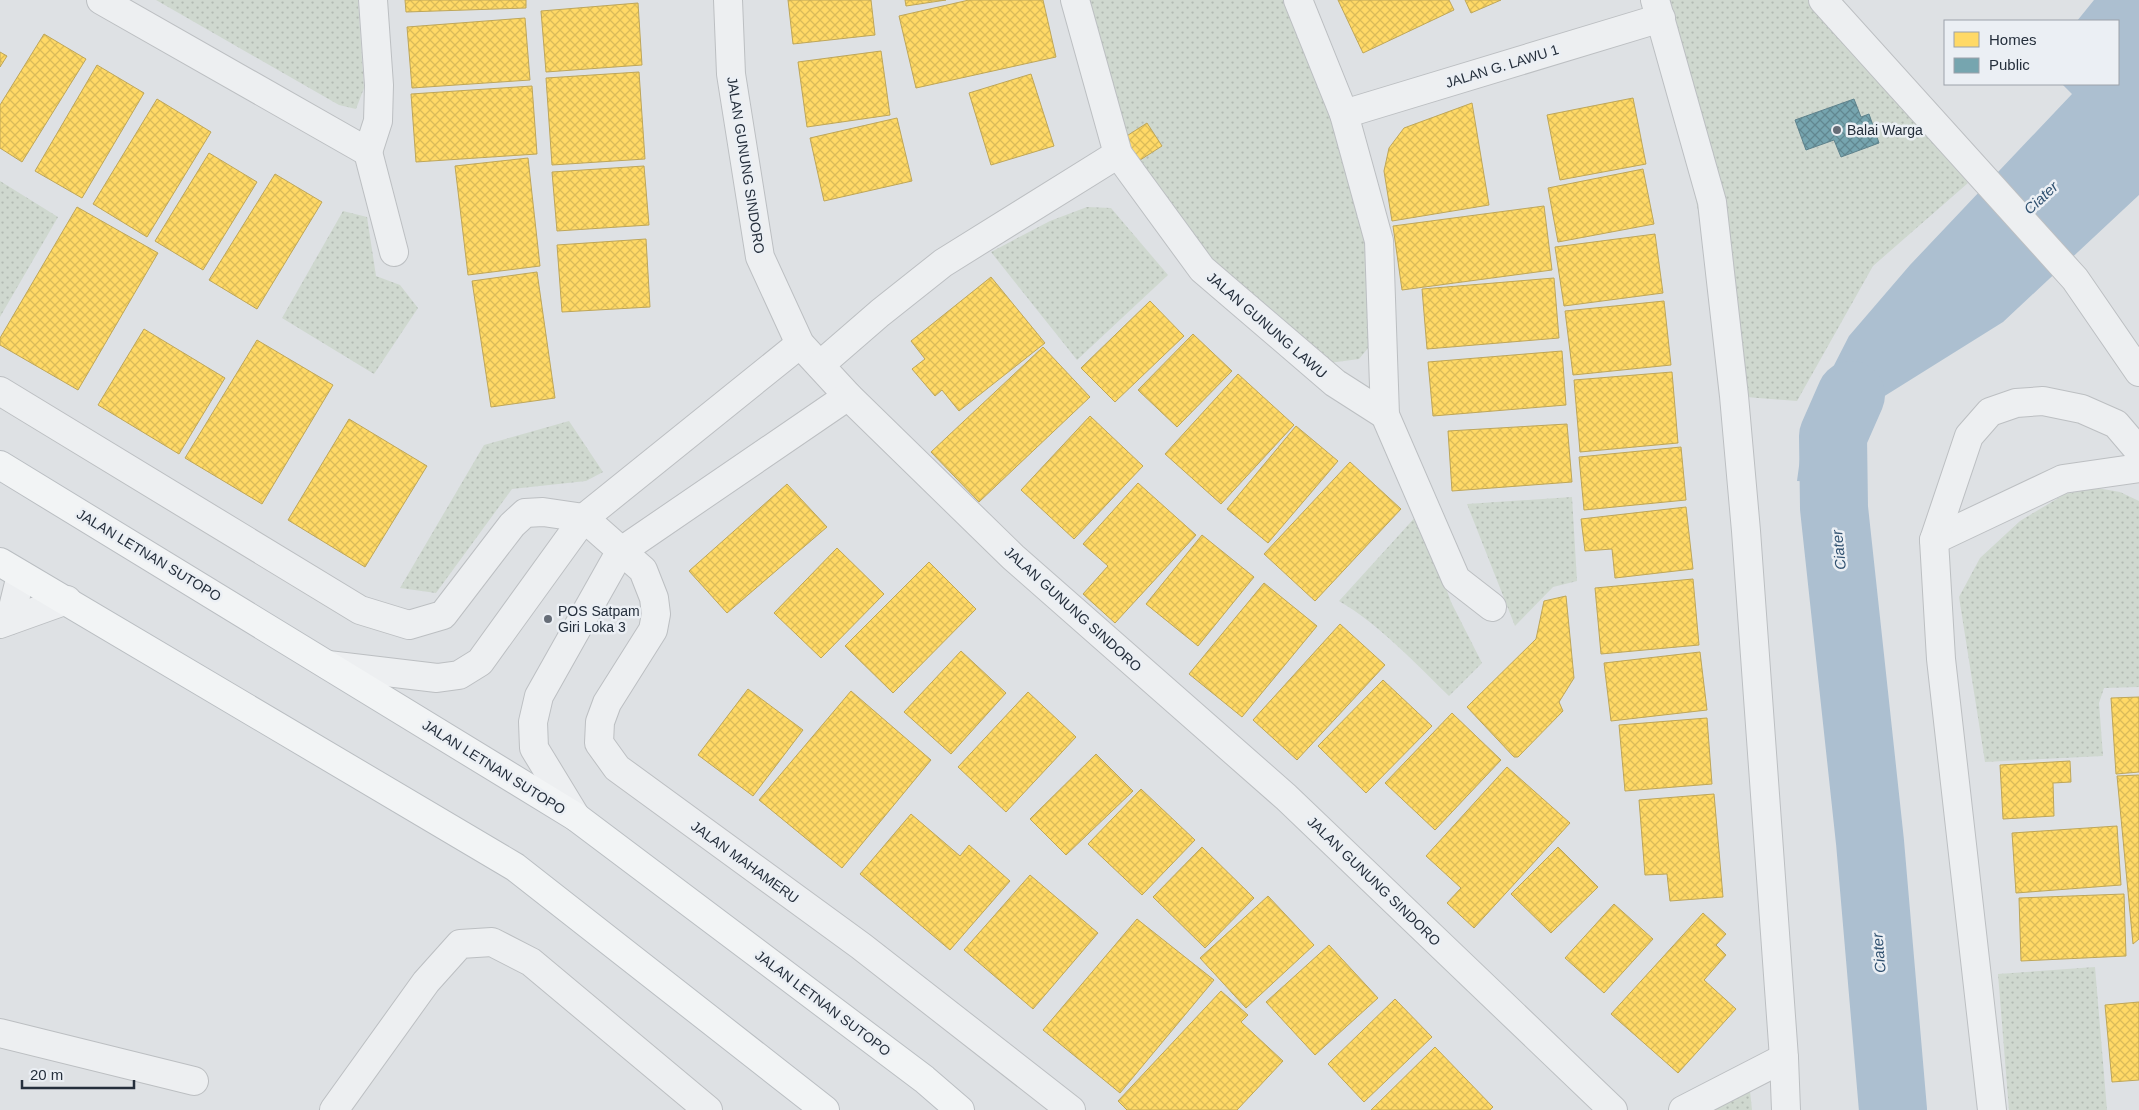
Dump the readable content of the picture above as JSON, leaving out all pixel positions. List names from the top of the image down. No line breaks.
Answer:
{"streets":{"main road":["JALAN LETNAN SUTOPO"],"street":["JALAN G. LAWU 1","JALAN GUNUNG SINDORO","JALAN GUNUNG LAWU","JALAN MAHAMERU"]},"water":["Ciater"],"places":["Balai Warga","POS Satpam Giri Loka 3"],"legend":["Homes","Public"],"scale_bar":"20 m"}
